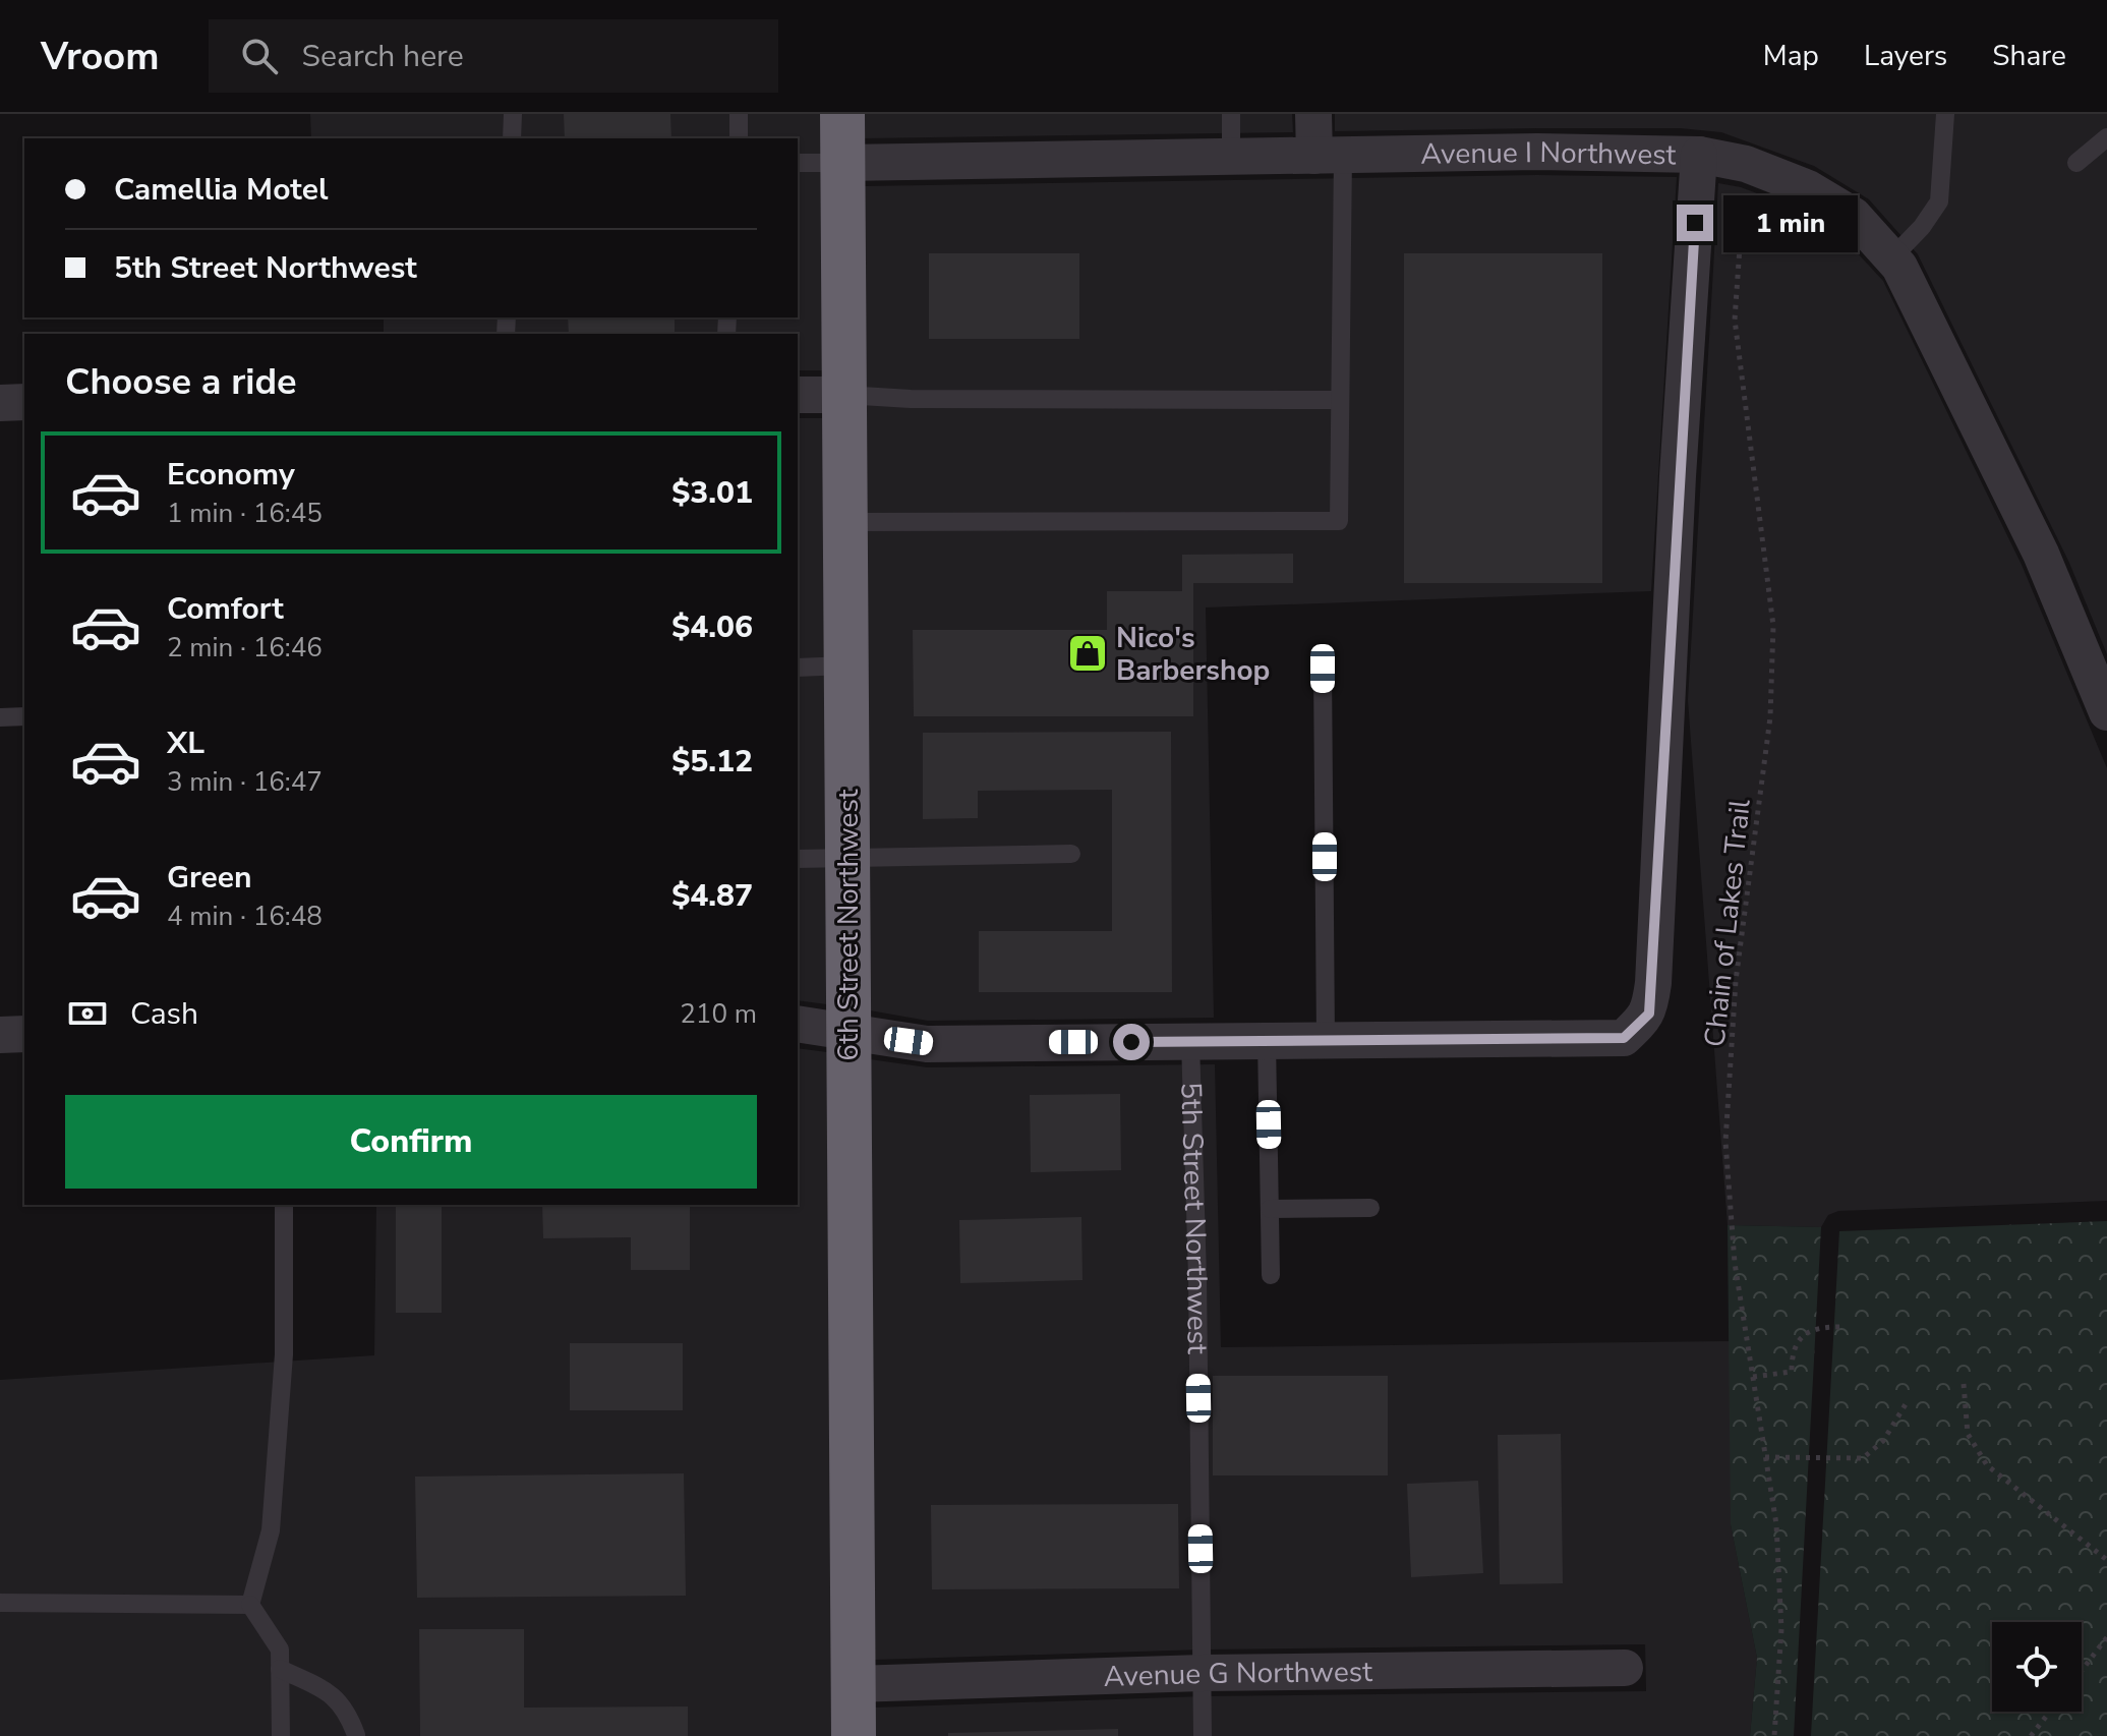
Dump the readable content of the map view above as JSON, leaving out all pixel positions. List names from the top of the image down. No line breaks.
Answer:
{"streets":{"highway":["6th Street Northwest"],"street":["Avenue I Northwest","Avenue G Northwest"],"lane":["5th Street Northwest"],"path":["Chain of Lakes Trail"]},"crossings":[["Avenue I Northwest","Chain of Lakes Trail"],["Avenue I Northwest","6th Street Northwest"],["6th Street Northwest","Avenue G Northwest"],["5th Street Northwest","Avenue G Northwest"]],"places":{"shop":["Nico's Barbershop"]},"page":{"header":"Vroom","search":"Search here","nav":["Map","Layers","Share"],"banner":["Camellia Motel","5th Street Northwest"],"bubble":"1 min","heading":"Choose a ride","list":[{"name":"Economy","note":"1 min · 16:45","value":"$3.01"},{"name":"Comfort","note":"2 min · 16:46","value":"$4.06"},{"name":"XL","note":"3 min · 16:47","value":"$5.12"},{"name":"Green","note":"4 min · 16:48","value":"$4.87"}],"pay":["Cash","210 m"],"buttons":"Confirm"}}
